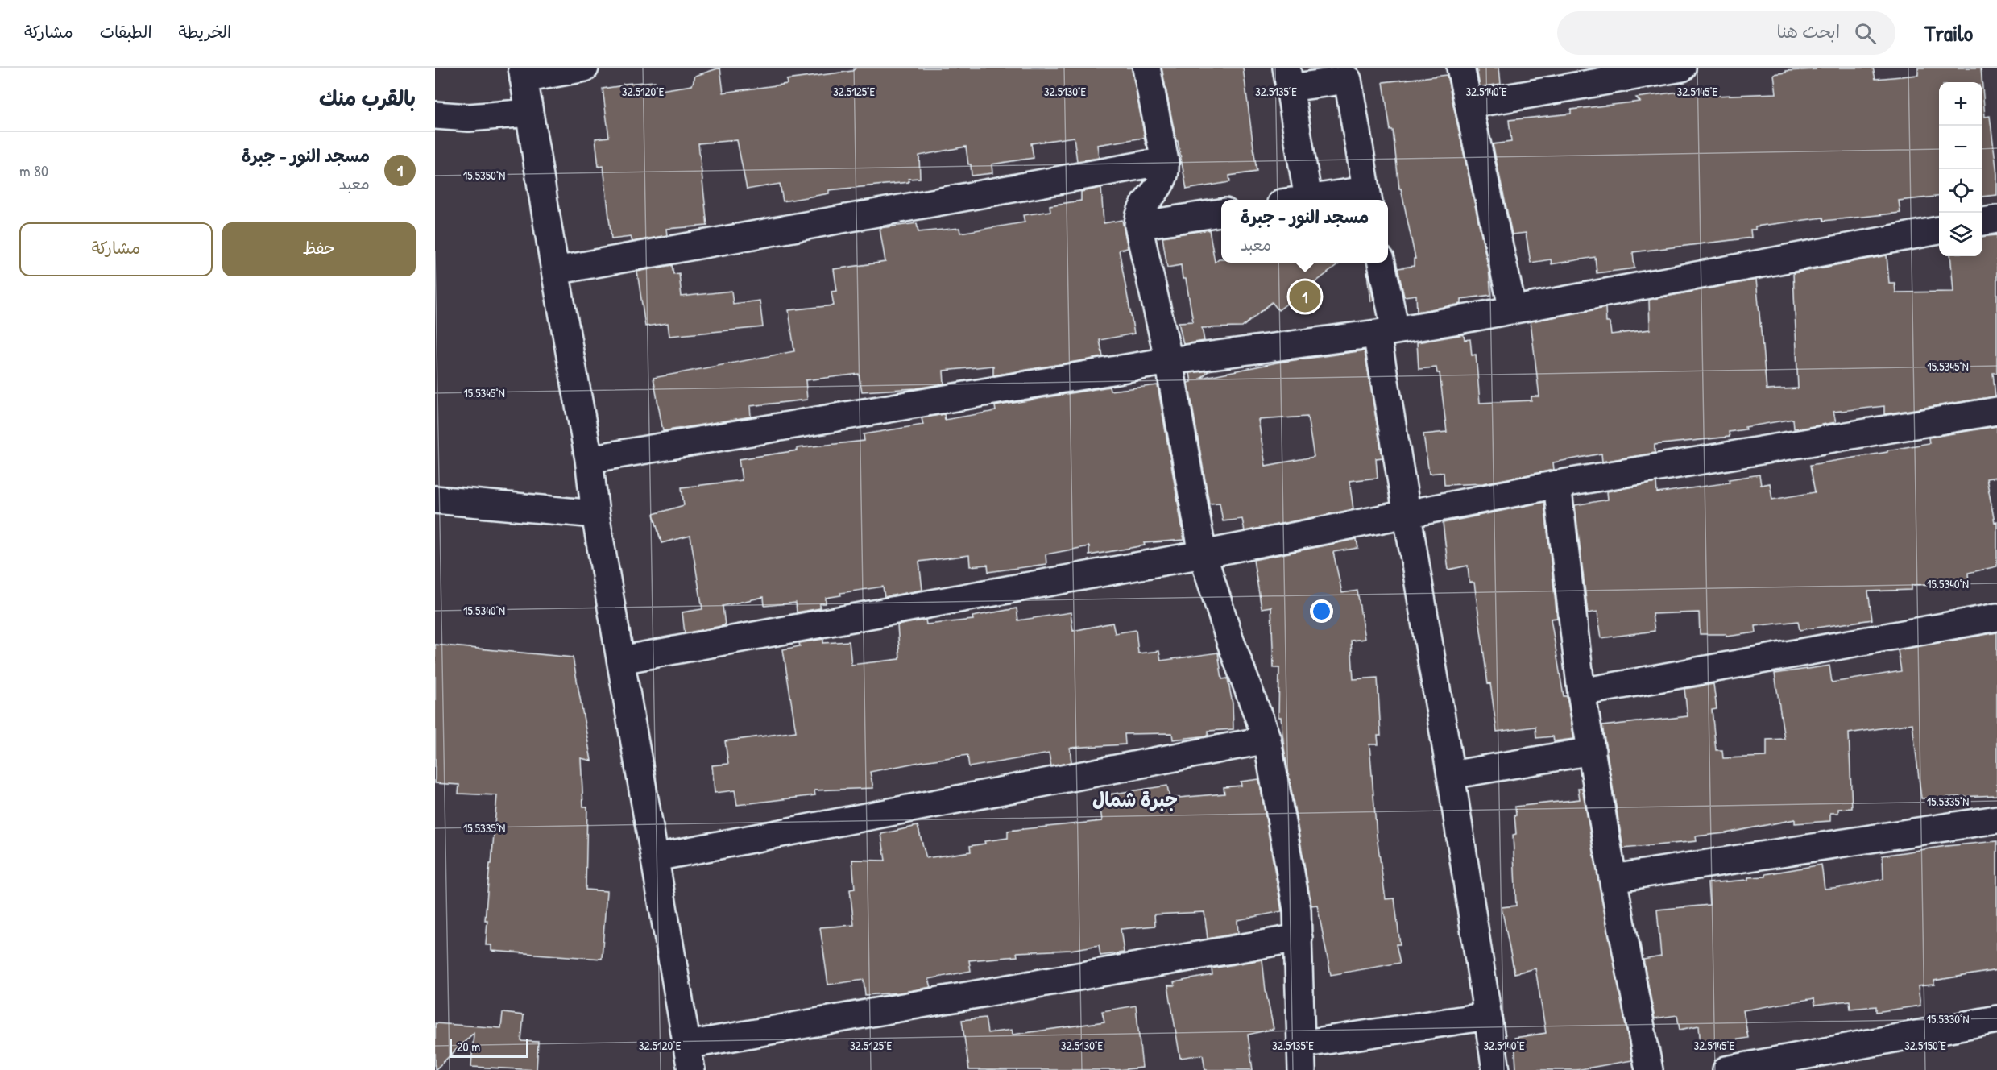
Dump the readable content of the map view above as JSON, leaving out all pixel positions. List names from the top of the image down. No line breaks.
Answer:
{"districts":["جبرة شمال"],"scale_bar":"20 m","page":{"header":"Trailo","search":"ابحث هنا","nav":["الخريطة","الطبقات","مشاركة"],"heading":"بالقرب منك","map_buttons":["+","−"],"list":[{"mark":"1","name":"مسجد النور - جبرة","note":"معبد","value":"80 m"}],"popup":["مسجد النور - جبرة","معبد"],"buttons":["حفظ","مشاركة"],"pins":"1","scale":"20 m"},"coordinates":["32.5120°E","32.5125°E","32.5130°E","32.5135°E","32.5140°E","32.5145°E","15.5350°N","15.5345°N","15.5340°N","15.5335°N","15.5330°N","32.5150°E"]}
